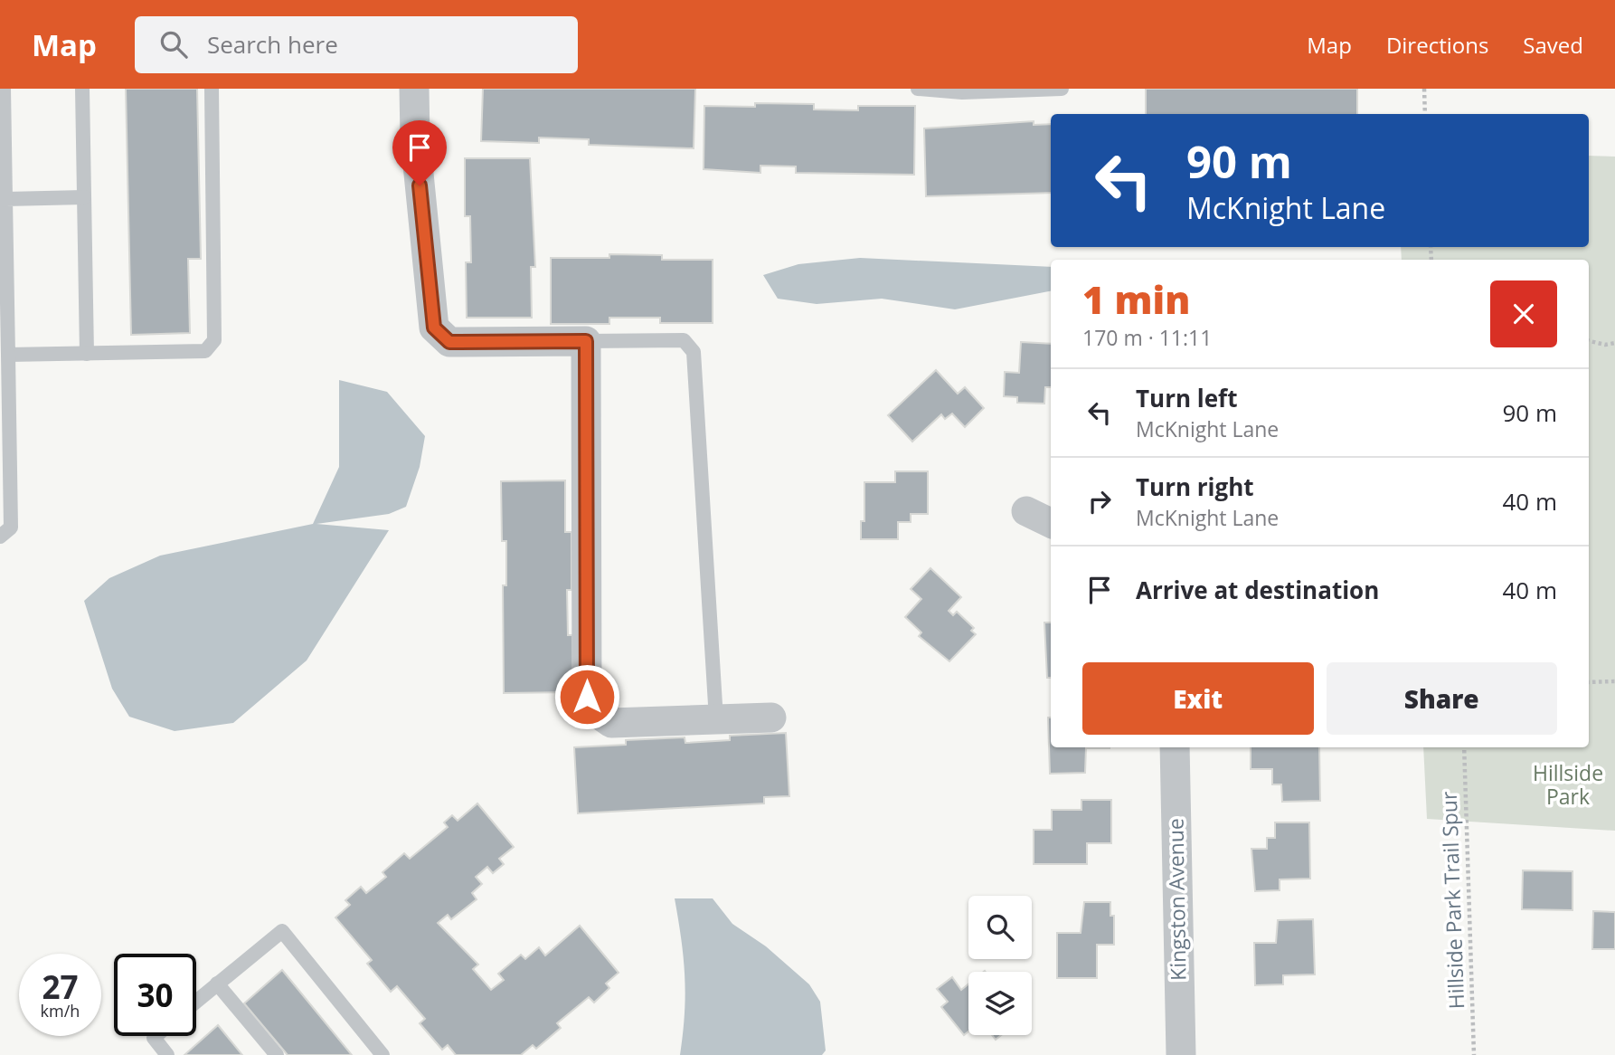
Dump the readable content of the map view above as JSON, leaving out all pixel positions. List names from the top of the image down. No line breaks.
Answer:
{"streets":{"street":["Kingston Avenue"],"path":["Hillside Park Trail Spur"]},"parks":["Hillside Park"],"page":{"header":"Map","search":"Search here","nav":["Map","Directions","Saved"],"turn":["90 m","McKnight Lane"],"heading":["1 min","170 m · 11:11"],"list":[{"name":"Turn left","note":"McKnight Lane","value":"90 m"},{"name":"Turn right","note":"McKnight Lane","value":"40 m"},{"name":"Arrive at destination","value":"40 m"}],"buttons":["Exit","Share"],"speed":"27 km/h","limit":"30"}}
